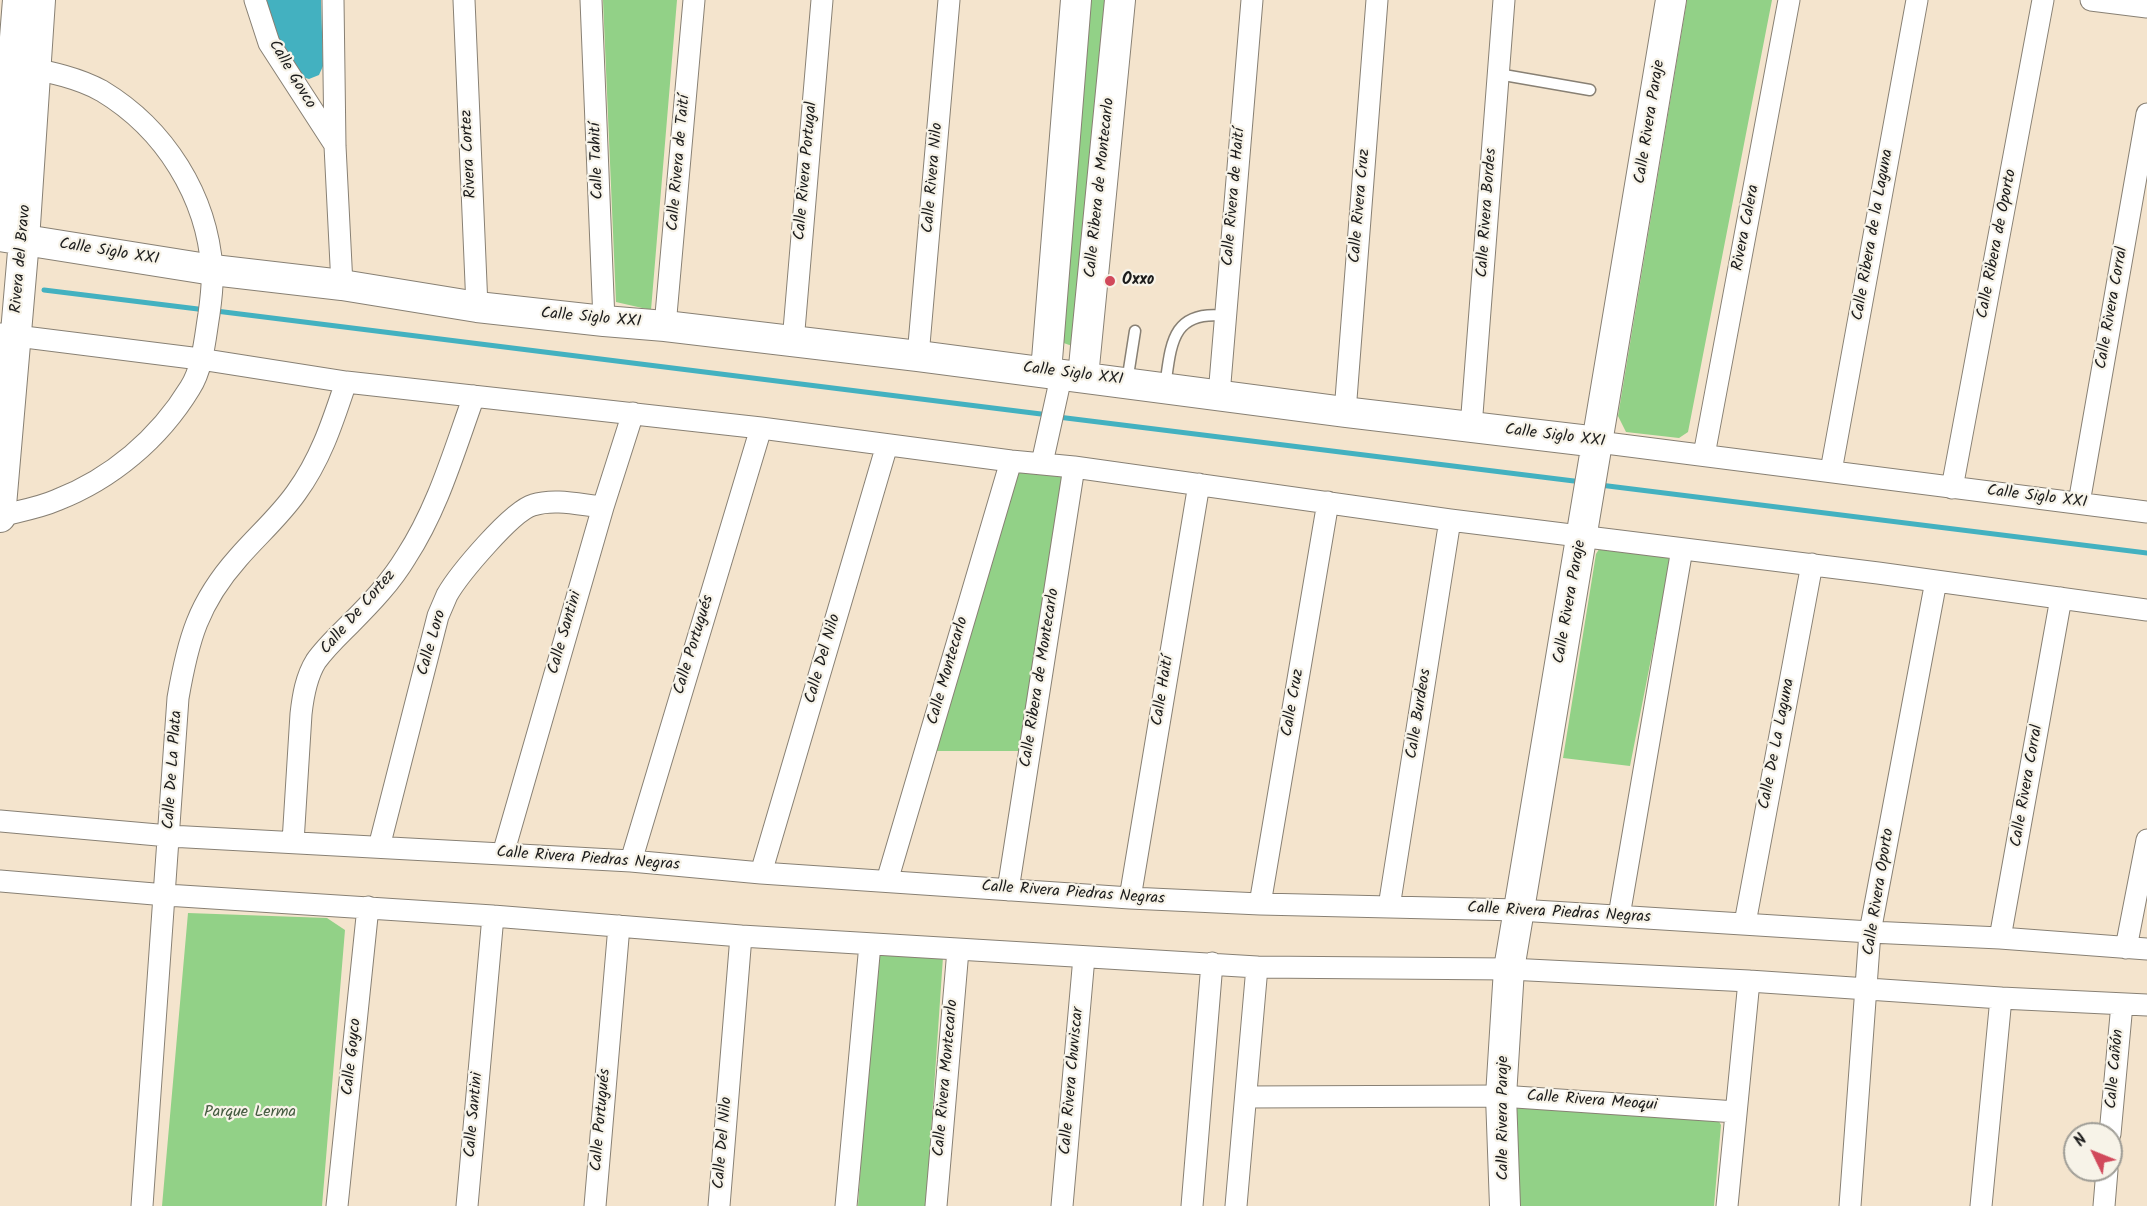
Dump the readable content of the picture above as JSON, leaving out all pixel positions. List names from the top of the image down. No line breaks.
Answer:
{"streets":{"street":["Calle Govco","Calle Rivera Paraje","Rivera Cortez","Calle Tahití","Calle Rivera de Taití","Calle Rivera Portugal","Calle Rivera Nilo","Calle Ribera de Montecarlo","Calle Rivera de Haití","Calle Rivera Cruz","Calle Rivera Bordes","Rivera Calera","Calle Ribera de la Laguna","Calle Ribera de Oporto","Calle Siglo XXI","Rivera del Bravo","Calle Rivera Corral","Calle De Cortez","Calle Santini","Calle Loro","Calle Portugués","Calle Del Nilo","Calle Montecarlo","Calle Haití","Calle Cruz","Calle Burdeos","Calle De La Laguna","Calle De La Plata","Calle Rivera Piedras Negras","Calle Rivera Oporto","Calle Goyco","Calle Cañón","Calle Rivera Montecarlo","Calle Rivera Chuviscar","Calle Rivera Meoqui"]},"crossings":[["Calle Govco","Calle Siglo XXI"],["Calle Rivera Paraje","Calle Siglo XXI"],["Calle Rivera Paraje","Calle Rivera Piedras Negras"],["Calle Rivera Paraje","Calle Rivera Meoqui"],["Rivera Cortez","Calle Siglo XXI"],["Calle Tahití","Calle Siglo XXI"],["Calle Rivera de Taití","Calle Siglo XXI"],["Calle Rivera Portugal","Calle Siglo XXI"],["Calle Rivera Nilo","Calle Siglo XXI"],["Calle Ribera de Montecarlo","Calle Siglo XXI"],["Calle Ribera de Montecarlo","Calle Rivera Piedras Negras"],["Calle Rivera de Haití","Calle Siglo XXI"],["Calle Rivera Cruz","Calle Siglo XXI"],["Calle Rivera Bordes","Calle Siglo XXI"],["Rivera Calera","Calle Siglo XXI"],["Calle Ribera de la Laguna","Calle Siglo XXI"],["Calle Ribera de Oporto","Calle Siglo XXI"],["Calle Siglo XXI","Rivera del Bravo"],["Calle Siglo XXI","Calle Rivera Corral"],["Calle Rivera Corral","Calle Rivera Piedras Negras"],["Calle De Cortez","Calle Rivera Piedras Negras"],["Calle Santini","Calle Loro"],["Calle Santini","Calle Rivera Piedras Negras"],["Calle Loro","Calle Rivera Piedras Negras"],["Calle Portugués","Calle Rivera Piedras Negras"],["Calle Del Nilo","Calle Rivera Piedras Negras"],["Calle Montecarlo","Calle Rivera Piedras Negras"],["Calle Haití","Calle Rivera Piedras Negras"],["Calle Cruz","Calle Rivera Piedras Negras"],["Calle Burdeos","Calle Rivera Piedras Negras"],["Calle De La Laguna","Calle Rivera Piedras Negras"],["Calle De La Plata","Calle Rivera Piedras Negras"],["Calle Rivera Piedras Negras","Calle Rivera Oporto"]],"parks":["Parque Lerma"],"places":["Oxxo"],"north":"top left"}
